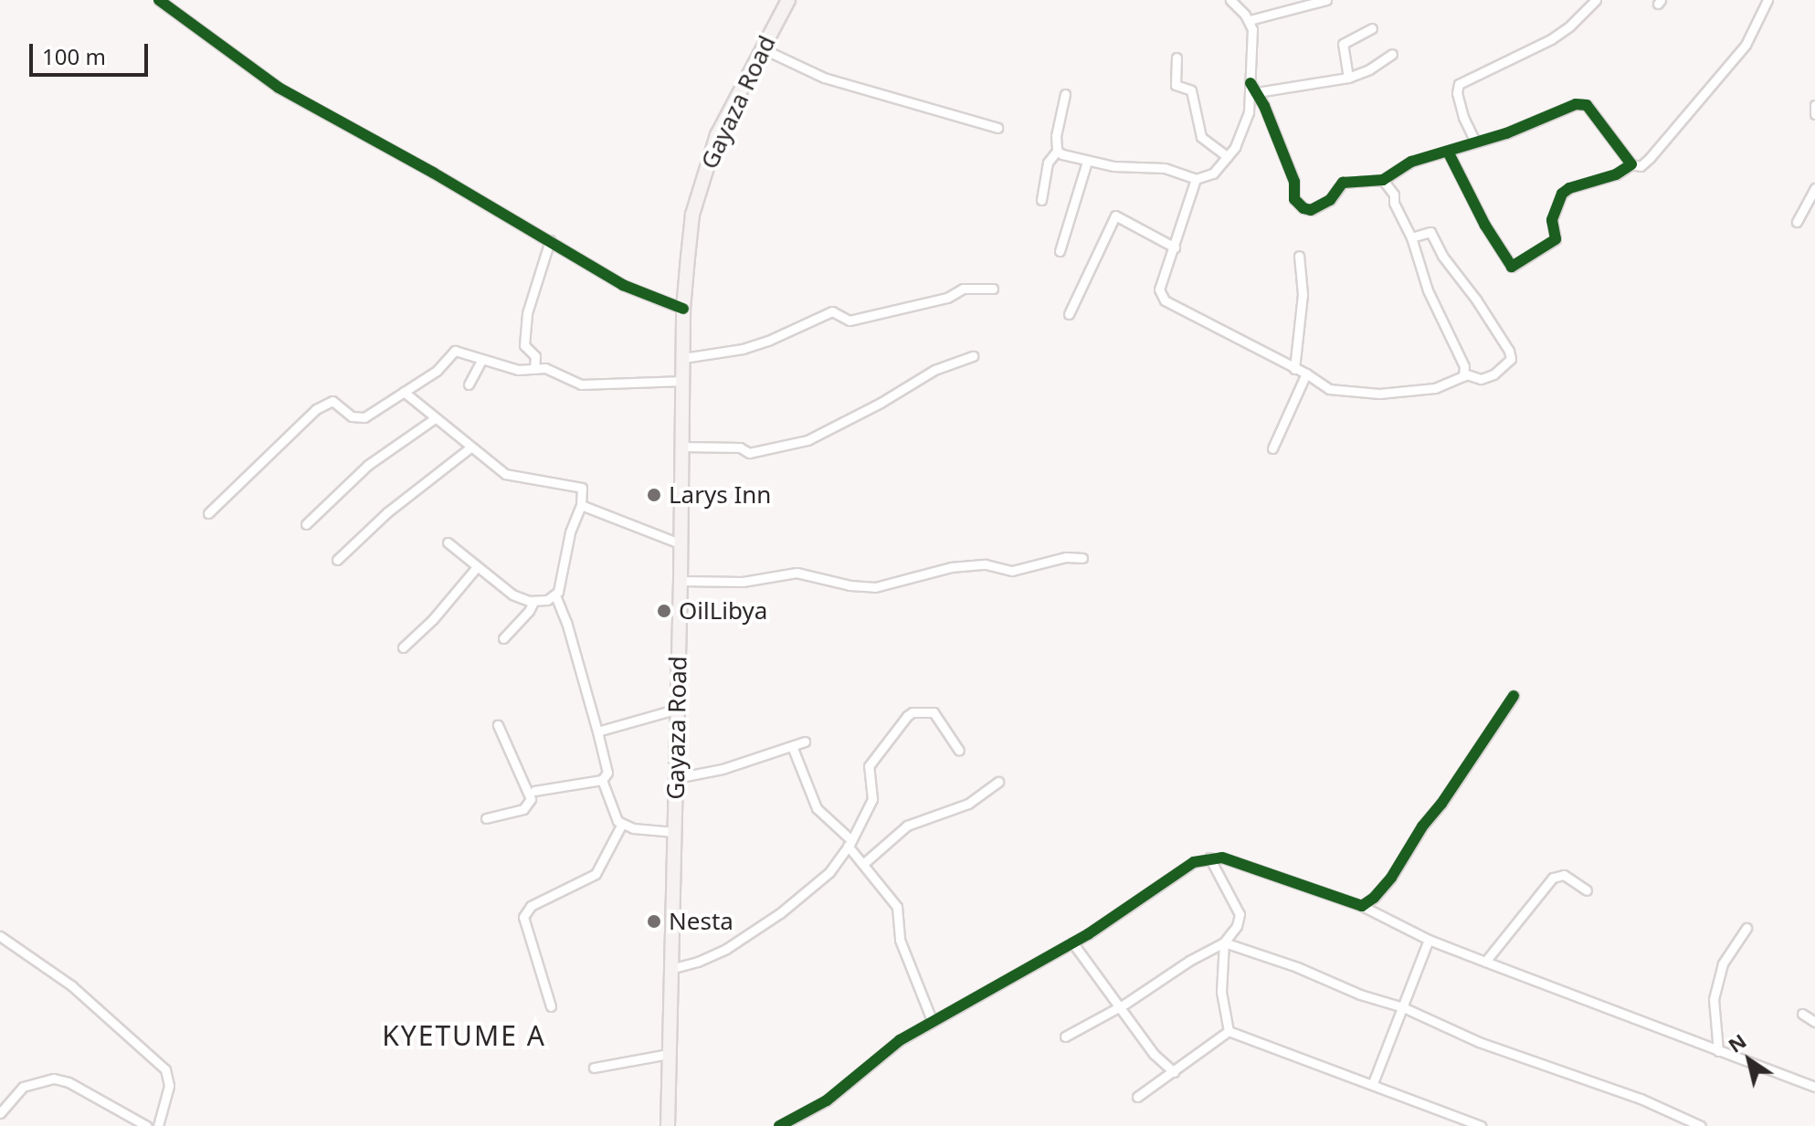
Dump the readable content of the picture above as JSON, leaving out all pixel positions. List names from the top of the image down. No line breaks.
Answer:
{"streets":{"main road":["Gayaza Road"]},"districts":["KYETUME A"],"places":["Larys Inn","OilLibya","Nesta"],"scale_bar":"100 m","north":"top left"}
